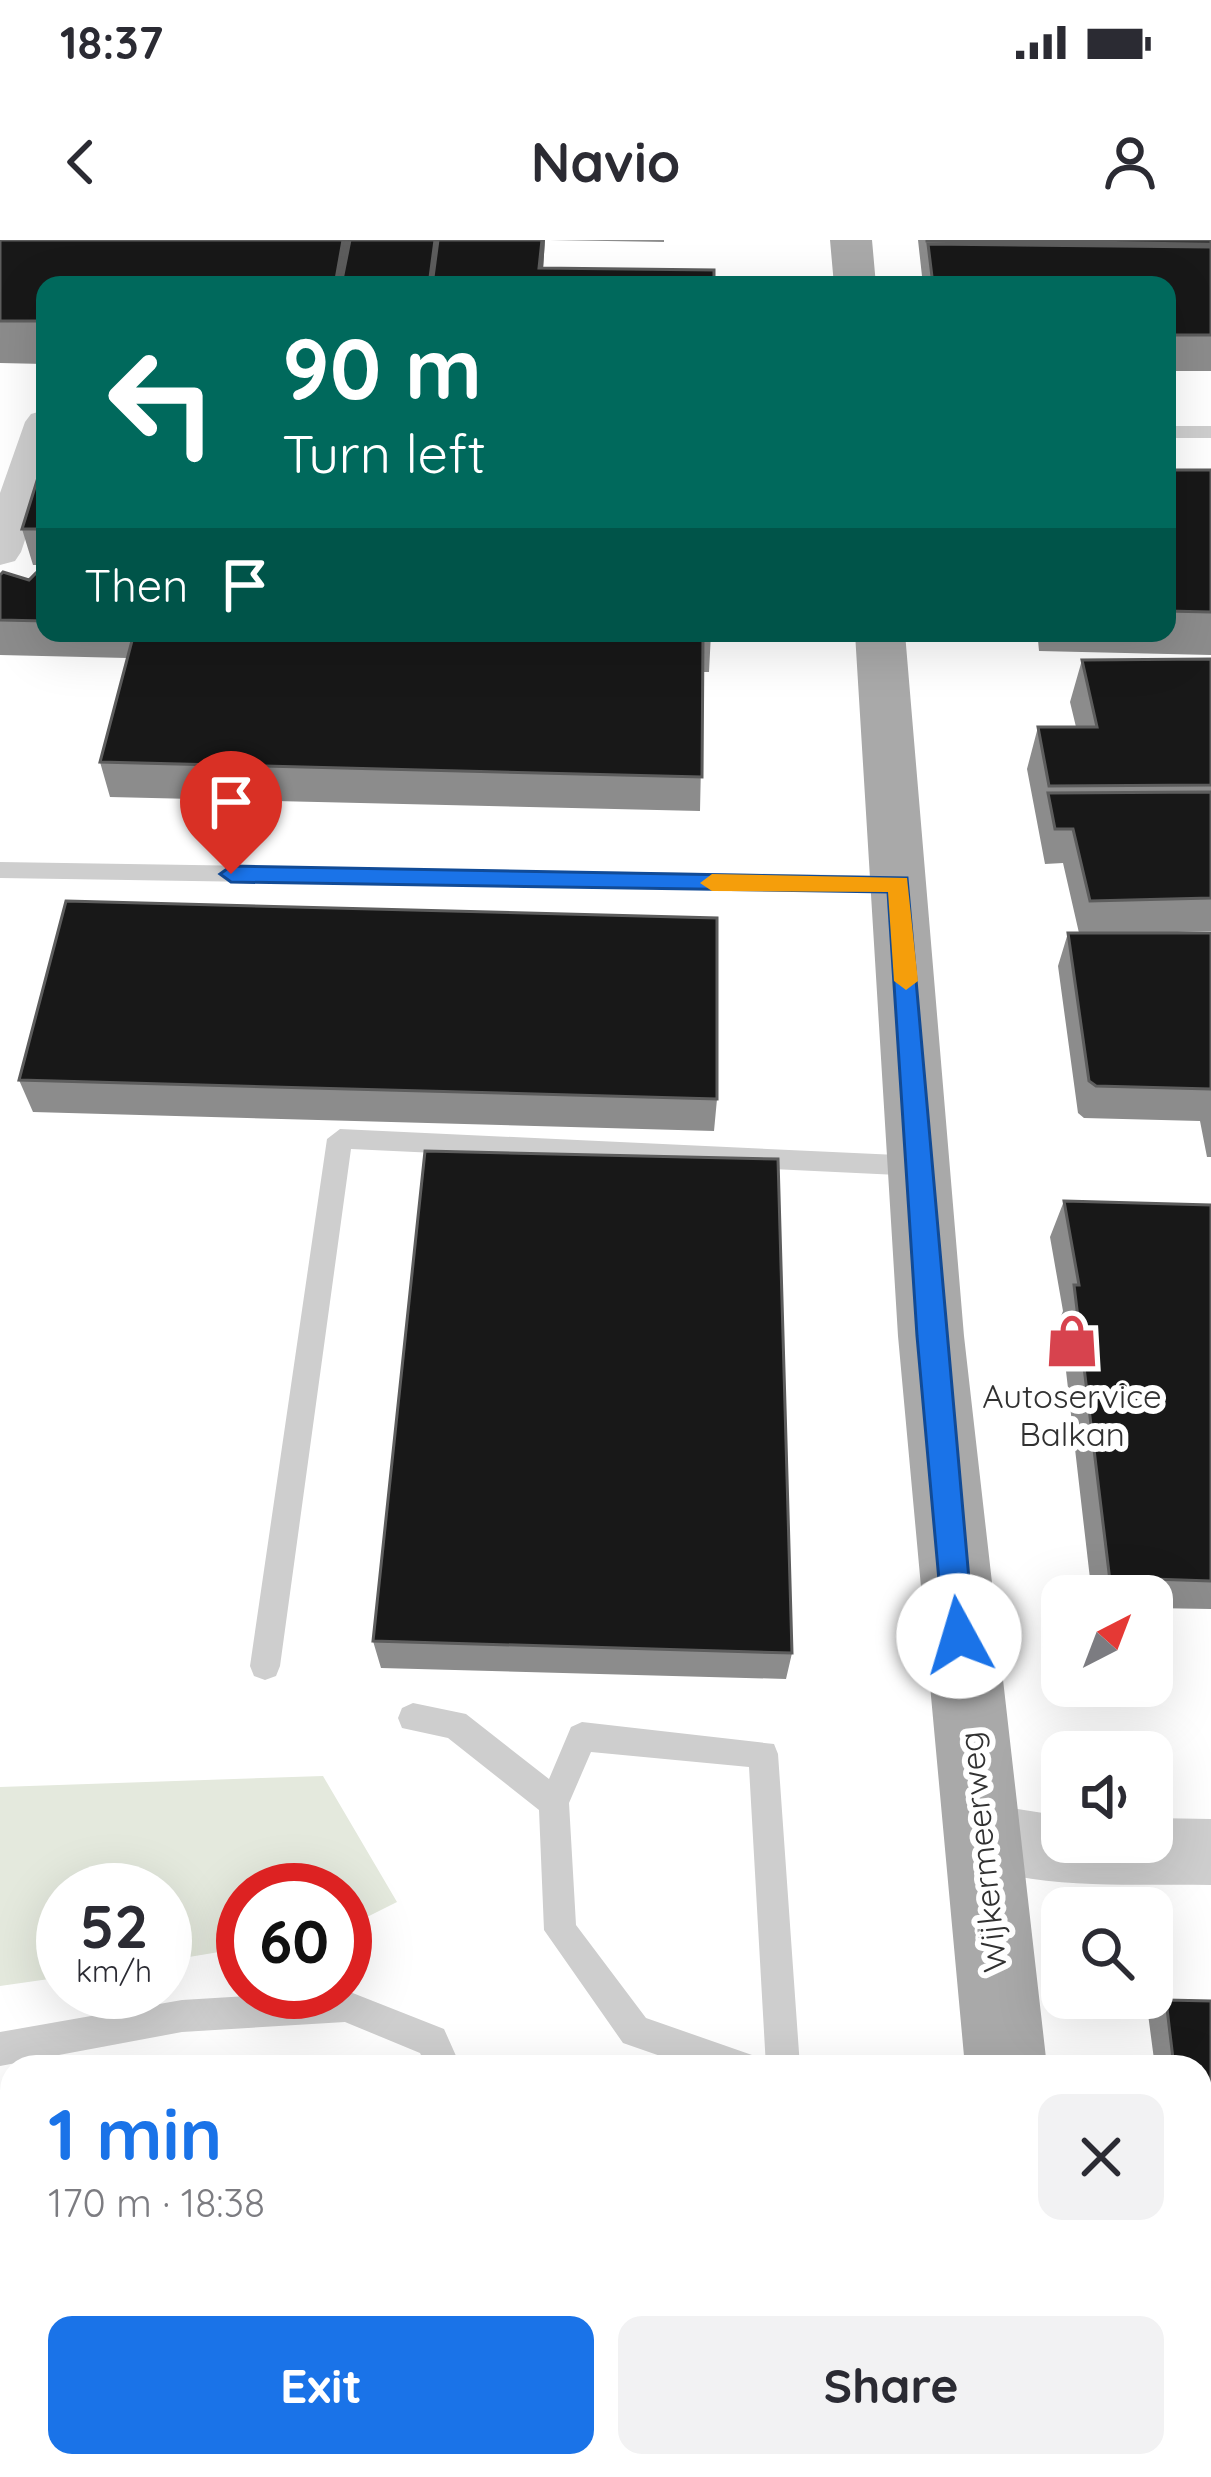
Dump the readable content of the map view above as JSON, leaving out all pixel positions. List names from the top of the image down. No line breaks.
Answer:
{"streets":{"main road":["Wijkermeerweg"]},"places":{"shop":["Autoservice Balkan"]},"north":"top right","page":{"status":"18:37","header":"Navio","turn":["90 m","Turn left"],"then":"Then","speed":"52 km/h","limit":"60","heading":["1 min","170 m · 18:38"],"buttons":["Exit","Share"]}}
